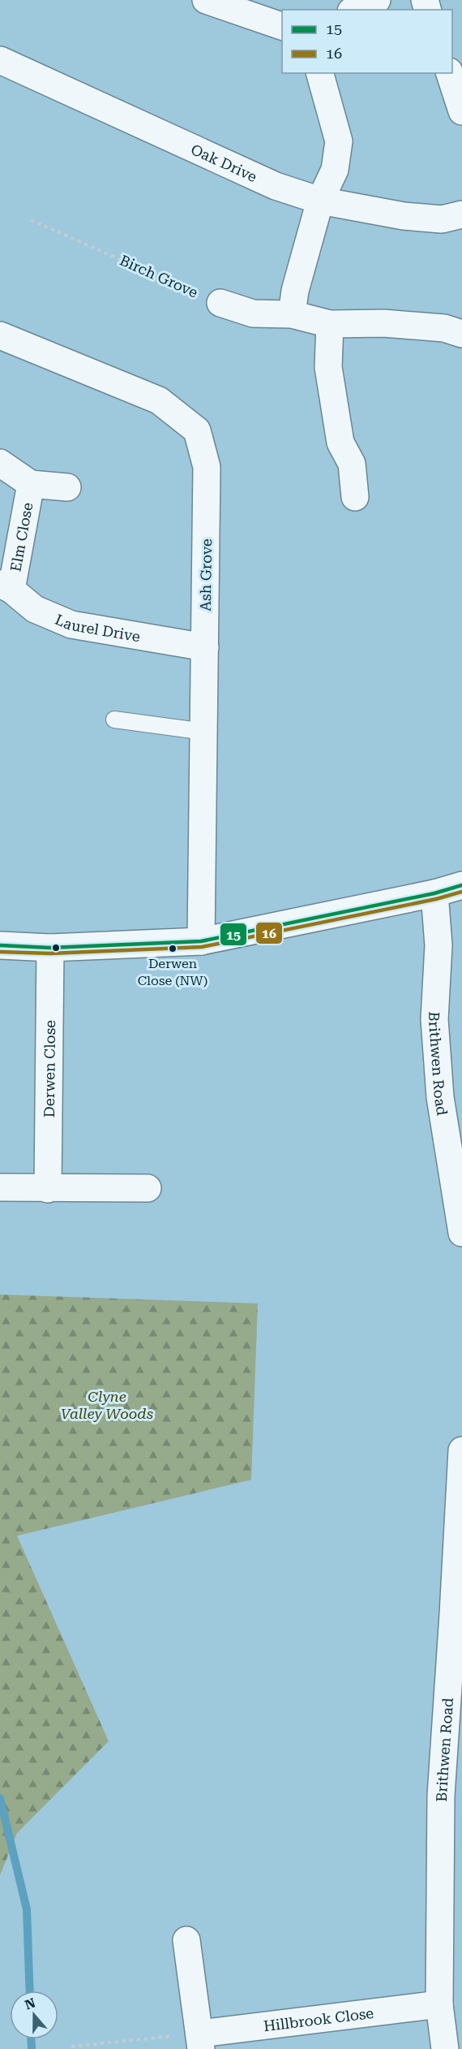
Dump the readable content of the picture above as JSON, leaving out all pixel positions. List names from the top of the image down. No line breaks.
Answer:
{"streets":{"street":["Oak Drive","Elm Close","Ash Grove","Laurel Drive","Brithwen Road","Derwen Close","Hillbrook Close"],"path":["Birch Grove"]},"crossings":[["Elm Close","Laurel Drive"],["Ash Grove","Laurel Drive"],["Brithwen Road","Hillbrook Close"]],"parks":["Clyne Valley Woods"],"places":["Derwen Close (NW)"],"lines":["transit line 15","transit line 16"],"legend":["15","16"],"north":"top"}
